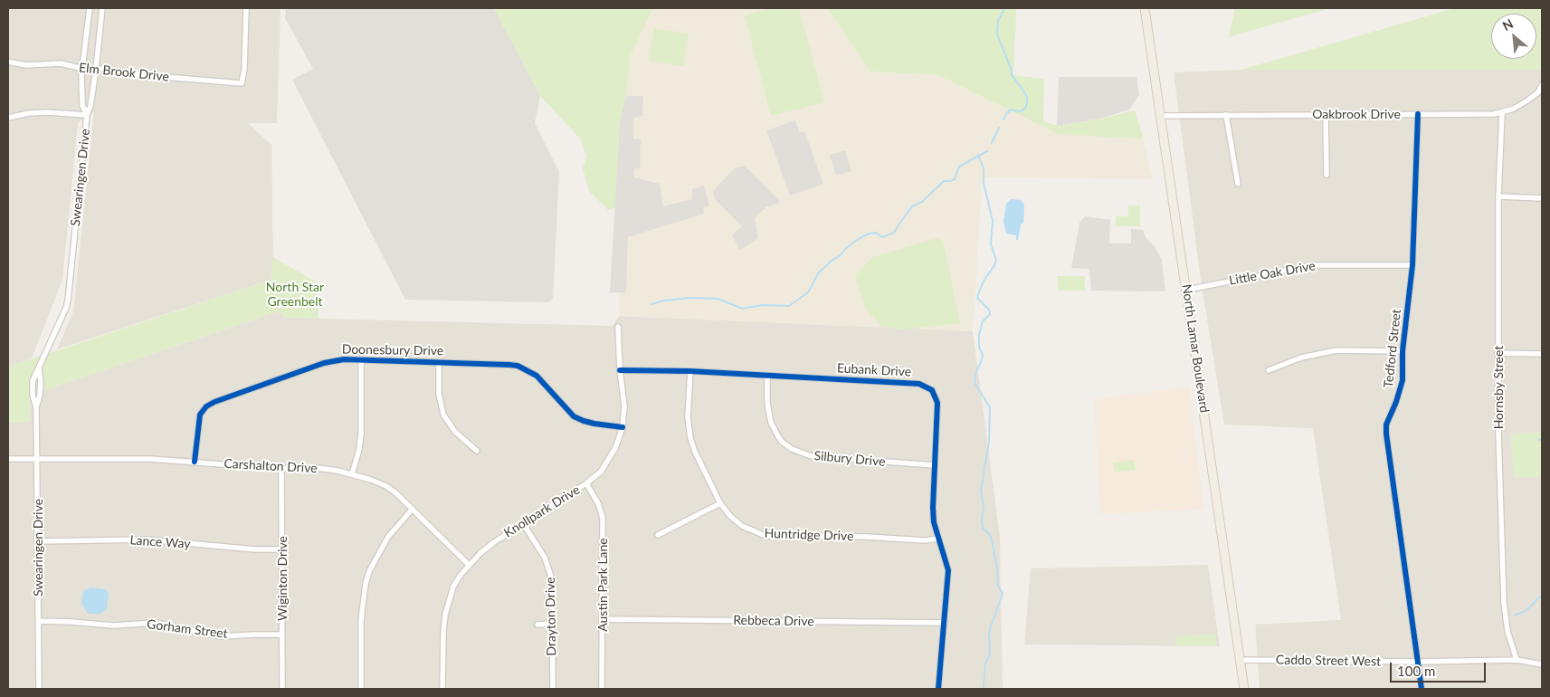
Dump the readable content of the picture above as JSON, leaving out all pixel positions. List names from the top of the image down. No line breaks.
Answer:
{"streets":{"main road":["North Lamar Boulevard"],"street":["Elm Brook Drive","Oakbrook Drive","Swearingen Drive","Little Oak Drive","Tedford Street","Doonesbury Drive","Eubank Drive","Hornsby Street","Silbury Drive","Carshalton Drive","Knollpark Drive","Huntridge Drive","Lance Way","Wiginton Drive","Austin Park Lane","Drayton Drive","Rebbeca Drive","Gorham Street","Caddo Street West"]},"crossings":[["Elm Brook Drive","Swearingen Drive"],["Oakbrook Drive","North Lamar Boulevard"],["Oakbrook Drive","Tedford Street"],["Oakbrook Drive","Hornsby Street"],["Swearingen Drive","Carshalton Drive"],["Swearingen Drive","Lance Way"],["Swearingen Drive","Gorham Street"],["Little Oak Drive","North Lamar Boulevard"],["Little Oak Drive","Tedford Street"],["North Lamar Boulevard","Caddo Street West"],["Tedford Street","Caddo Street West"],["Doonesbury Drive","Carshalton Drive"],["Doonesbury Drive","Knollpark Drive"],["Eubank Drive","Silbury Drive"],["Eubank Drive","Knollpark Drive"],["Eubank Drive","Huntridge Drive"],["Eubank Drive","Rebbeca Drive"],["Hornsby Street","Caddo Street West"],["Carshalton Drive","Knollpark Drive"],["Carshalton Drive","Wiginton Drive"],["Knollpark Drive","Austin Park Lane"],["Knollpark Drive","Drayton Drive"],["Lance Way","Wiginton Drive"],["Wiginton Drive","Gorham Street"],["Austin Park Lane","Rebbeca Drive"]],"parks":["North Star Greenbelt"],"scale_bar":"100 m","north":"top left"}
